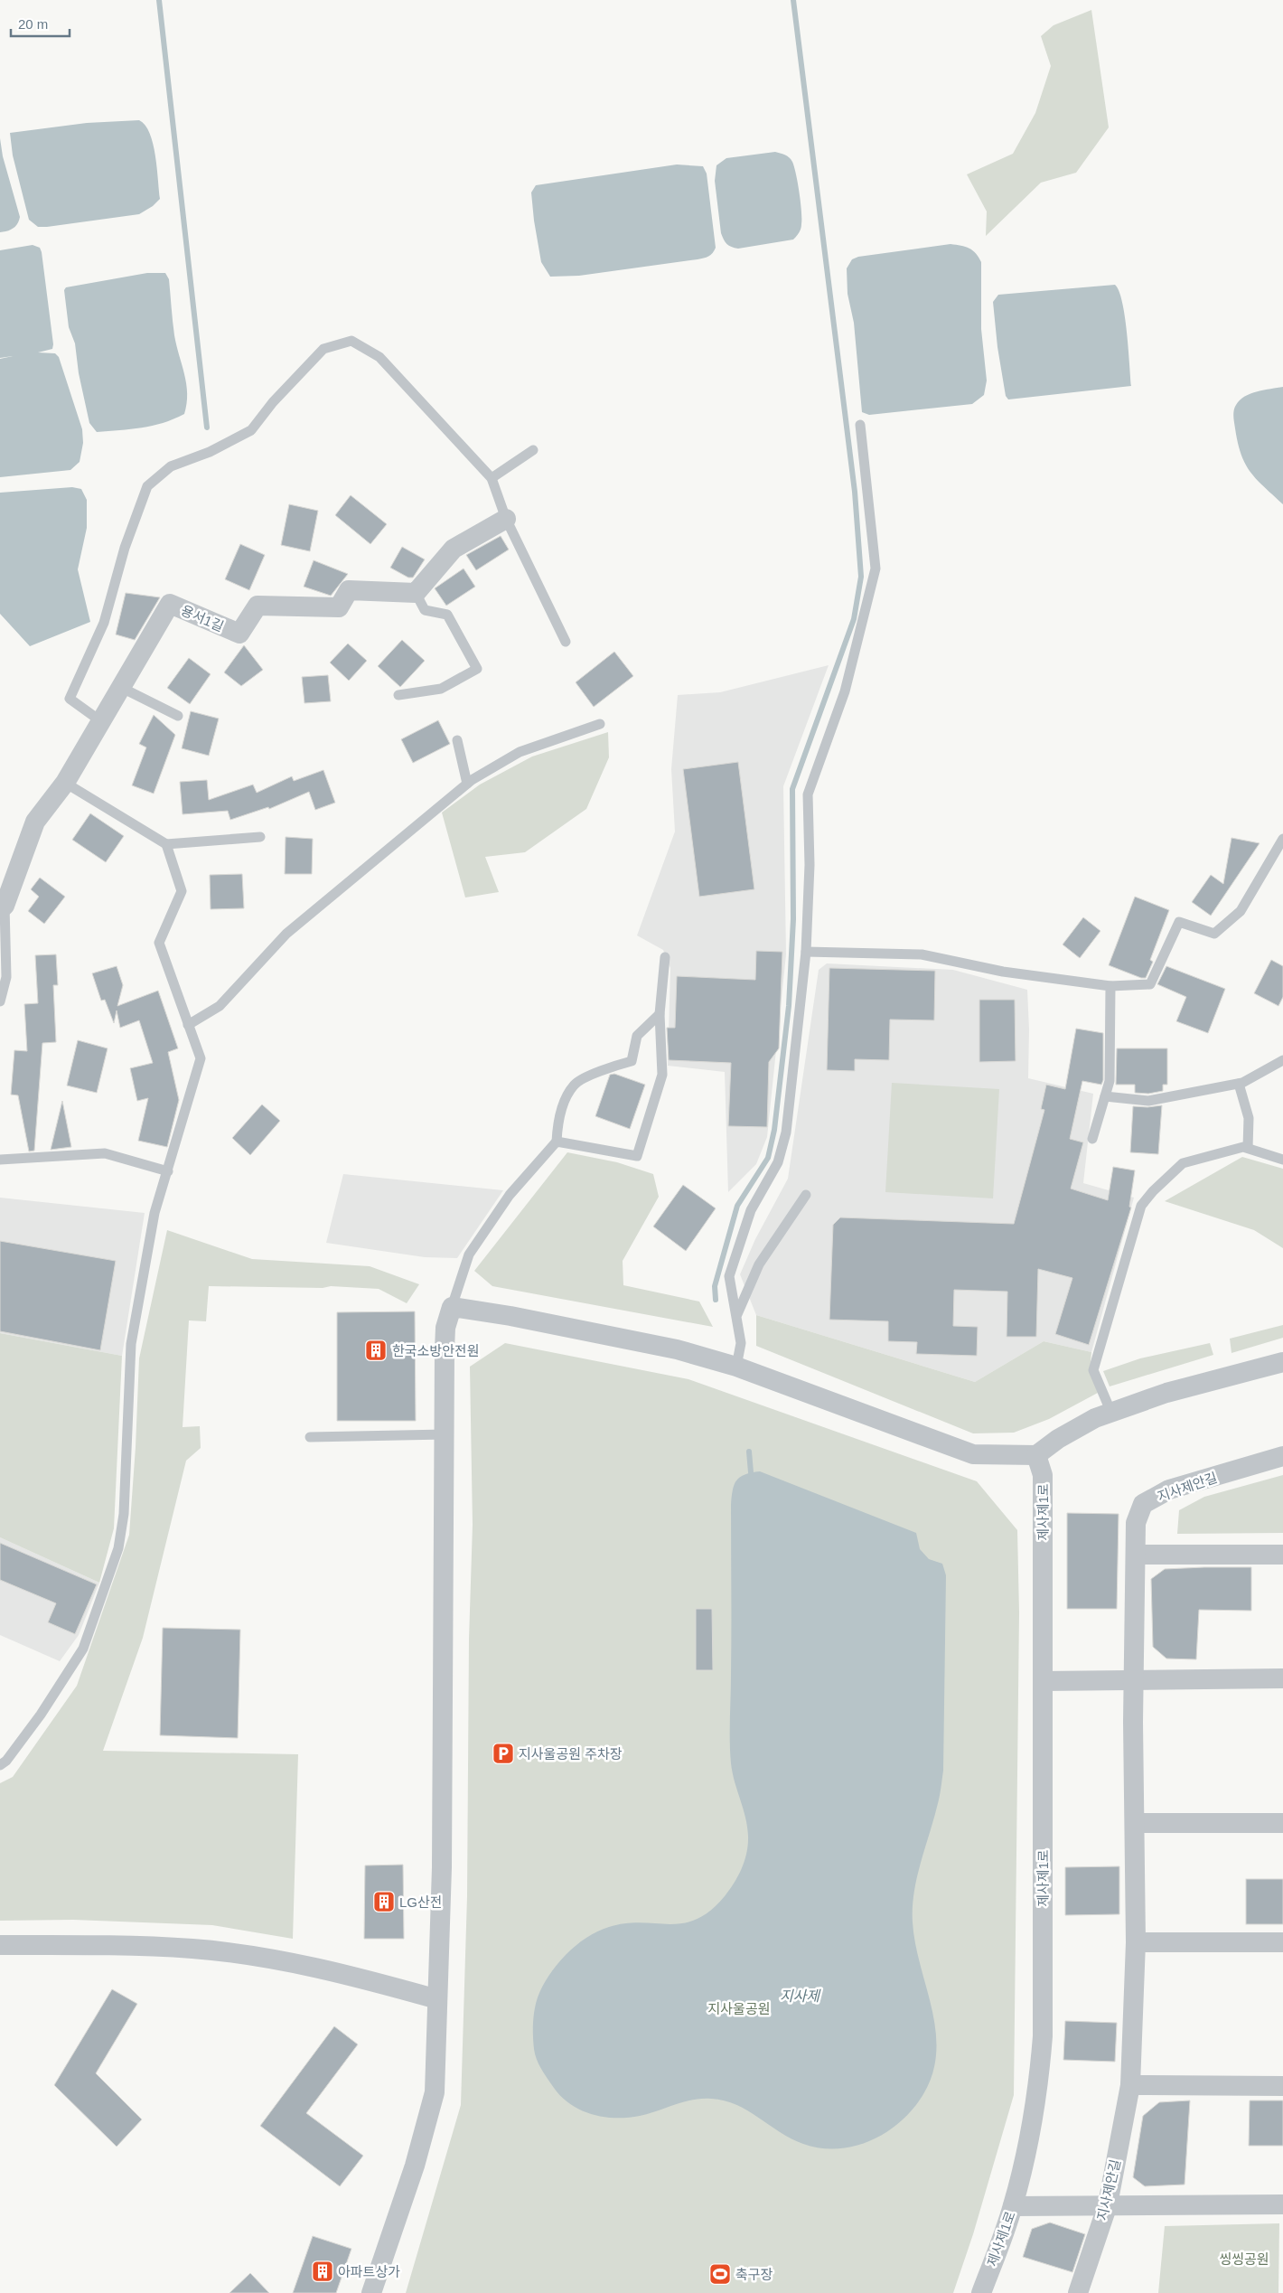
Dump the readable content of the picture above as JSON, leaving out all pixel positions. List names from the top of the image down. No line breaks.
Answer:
{"streets":{"street":["용서1길","지사제안길","제사제1로"]},"water":["지사제"],"parks":["지사울공원","씽씽공원"],"places":{"building":["한국소방안전원","LG산전","아파트상가"],"parking":["지사울공원 주차장"],"sports":["축구장"]},"scale_bar":"20 m"}
